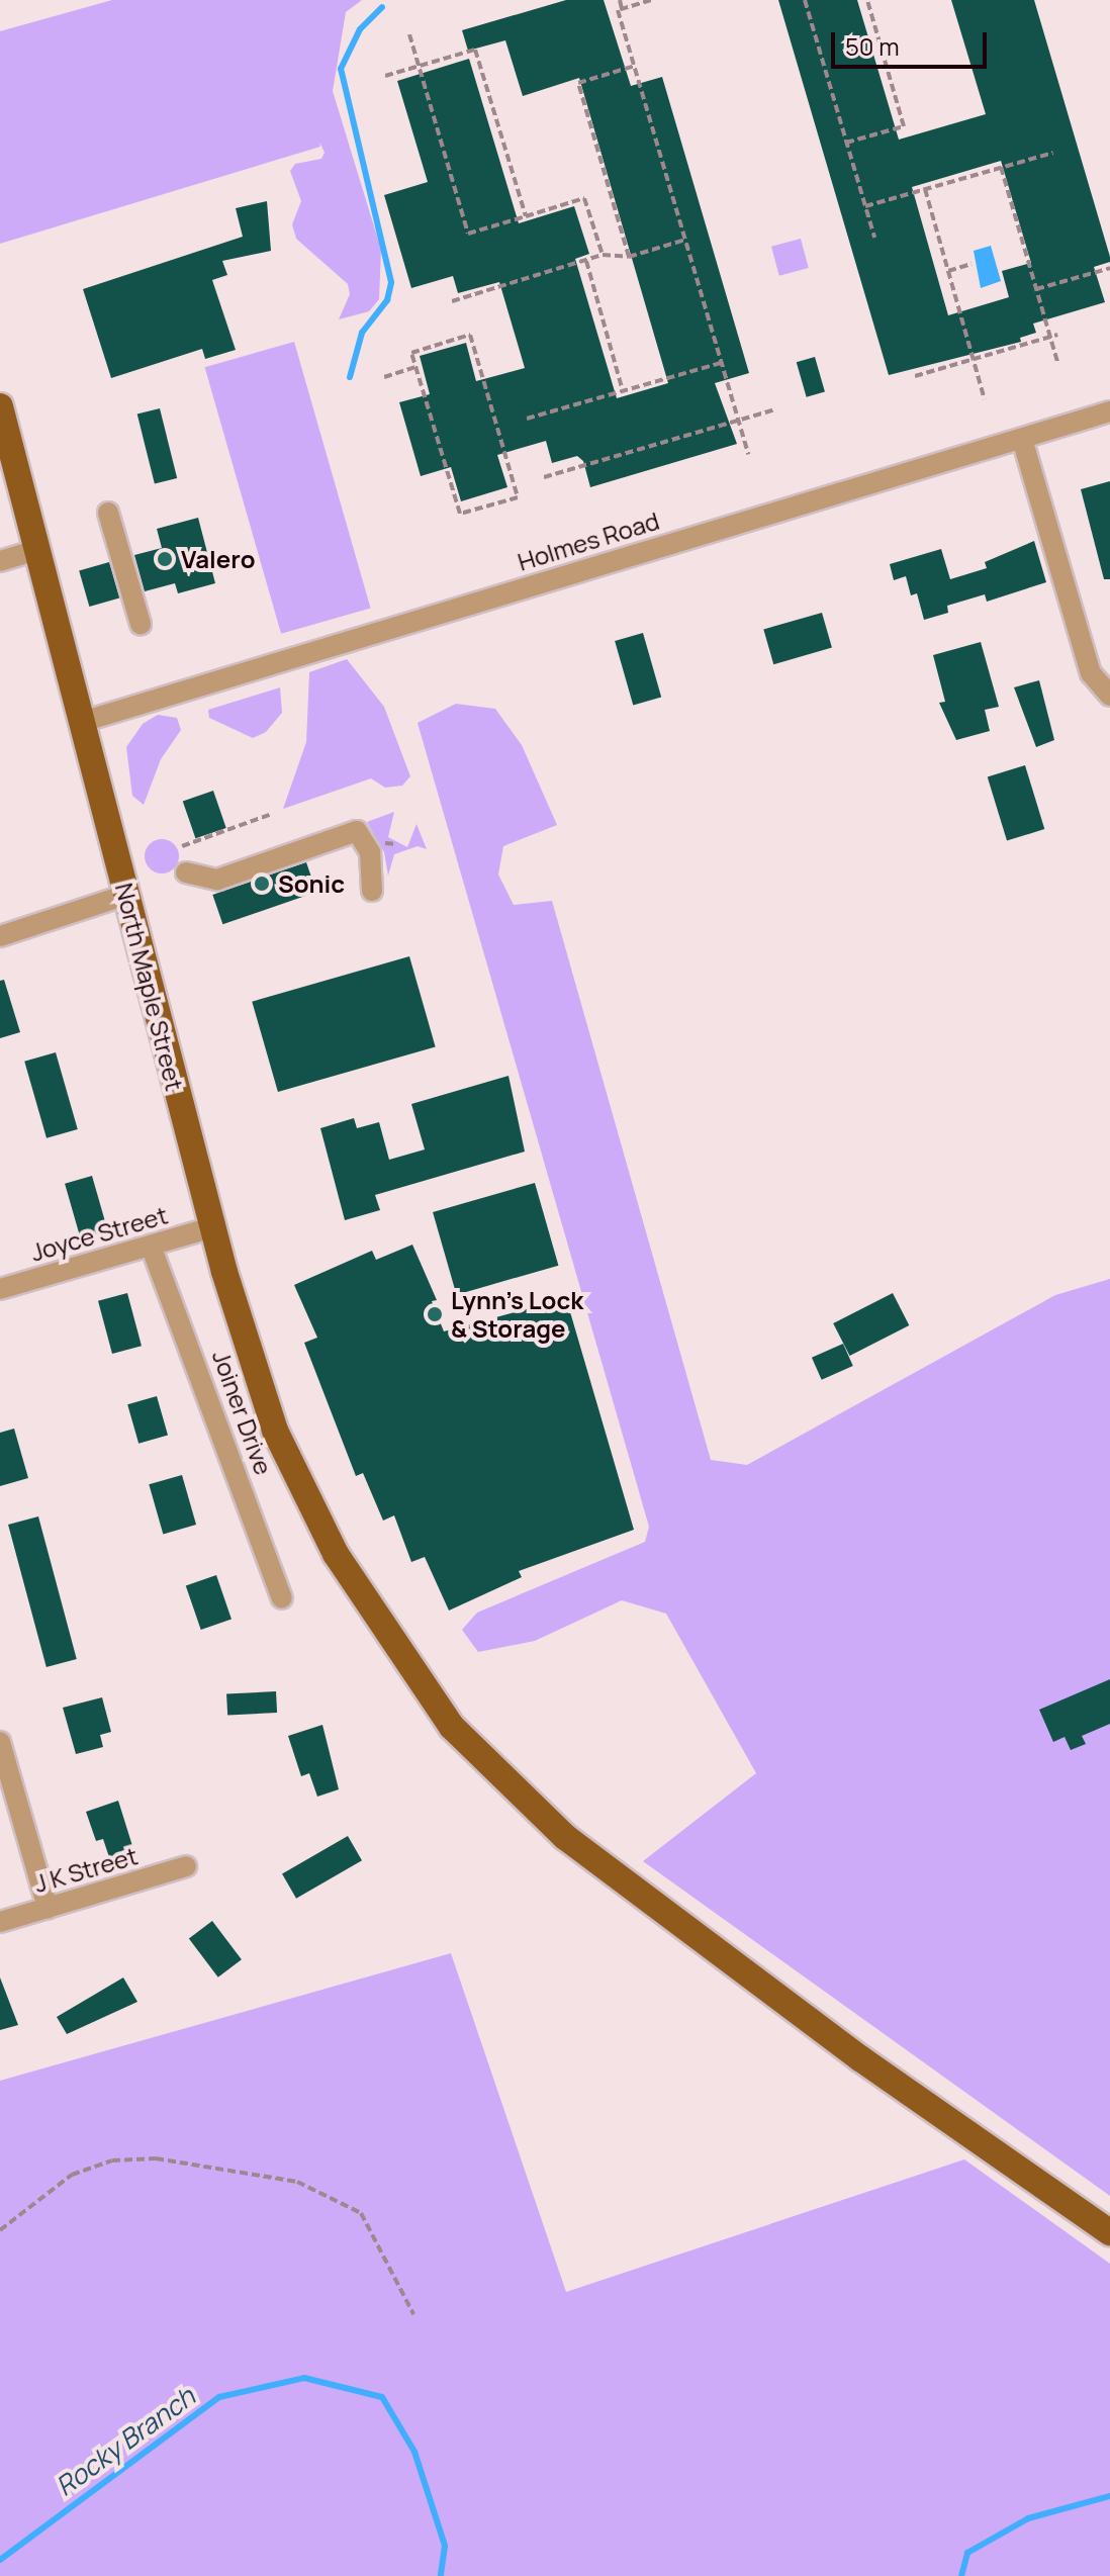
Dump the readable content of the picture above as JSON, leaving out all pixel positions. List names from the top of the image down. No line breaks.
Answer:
{"streets":{"main road":["North Maple Street"],"street":["Holmes Road","Joyce Street","Joiner Drive","J K Street"]},"crossings":[["Holmes Road","North Maple Street"],["North Maple Street","Joyce Street"],["Joyce Street","Joiner Drive"]],"water":["Rocky Branch"],"places":["Valero","Sonic","Lynn’s Lock & Storage"],"scale_bar":"50 m"}
